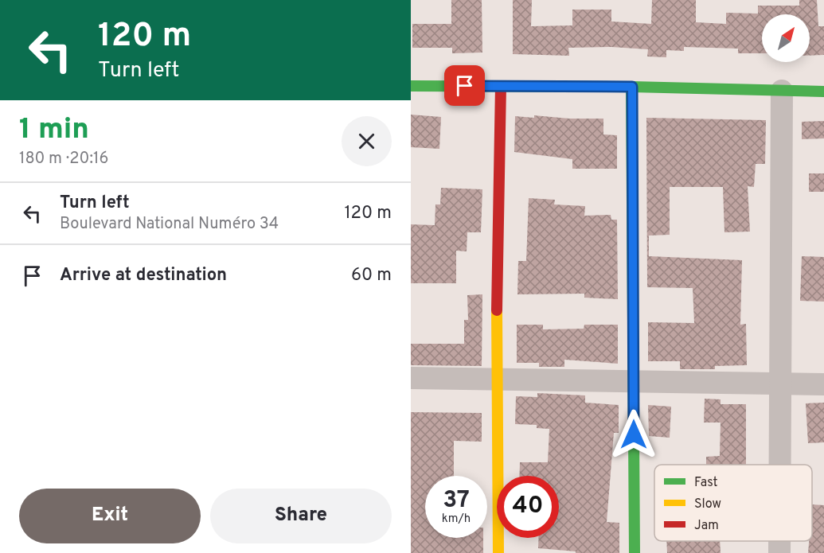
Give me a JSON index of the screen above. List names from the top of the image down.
{
  "legend": ["Fast", "Slow", "Jam"],
  "north": "top right",
  "page": {
    "turn": ["120 m", "Turn left"],
    "heading": ["1 min", "180 m · 20:16"],
    "list": [
      {
        "name": "Turn left",
        "note": "Boulevard National Numéro 34",
        "value": "120 m"
      },
      {
        "name": "Arrive at destination",
        "value": "60 m"
      }
    ],
    "speed": "37 km/h",
    "limit": "40",
    "buttons": ["Exit", "Share"]
  }
}
